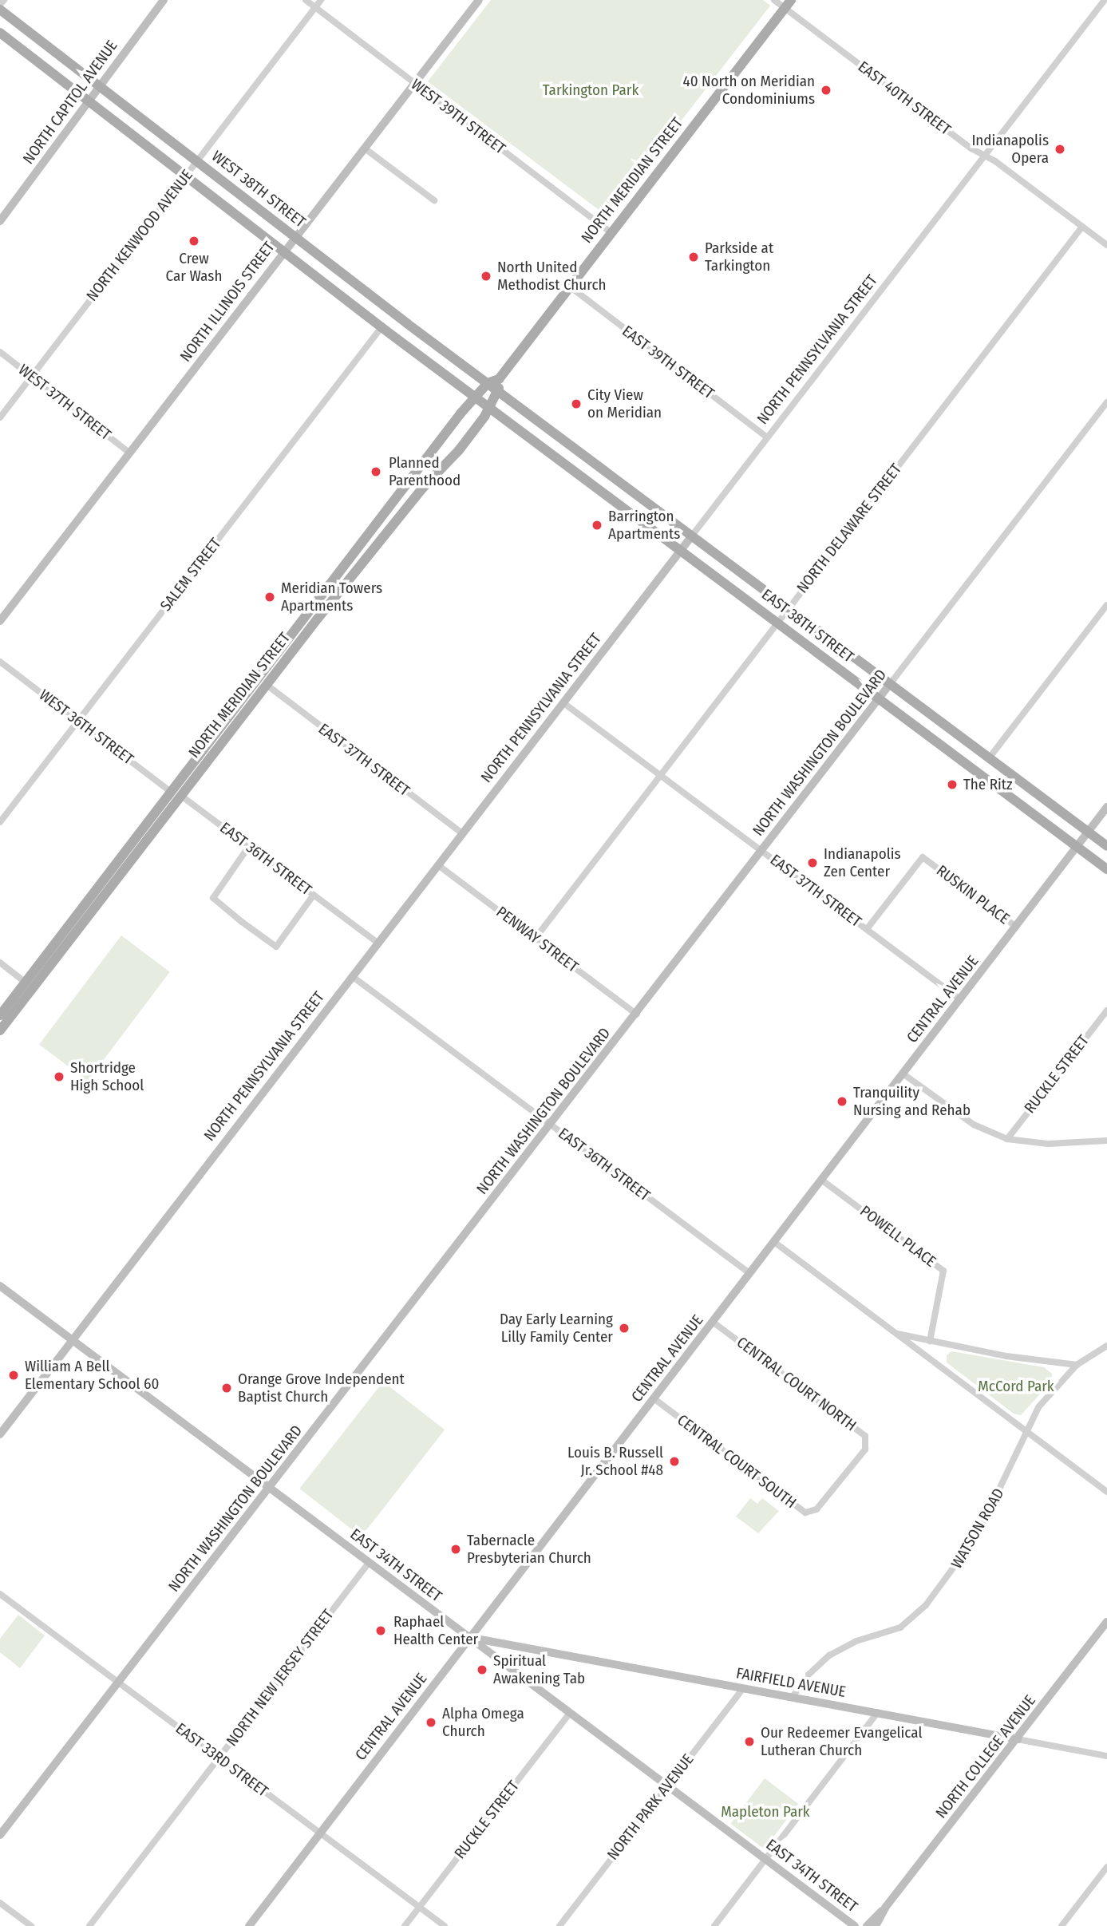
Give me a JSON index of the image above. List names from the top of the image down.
{
  "streets": {
    "main road": ["NORTH MERIDIAN STREET", "WEST 38TH STREET", "EAST 38TH STREET"],
    "street": [
      "EAST 40TH STREET",
      "NORTH CAPITOL AVENUE",
      "WEST 39TH STREET",
      "NORTH KENWOOD AVENUE",
      "NORTH ILLINOIS STREET",
      "NORTH PENNSYLVANIA STREET",
      "EAST 39TH STREET",
      "WEST 37TH STREET",
      "NORTH DELAWARE STREET",
      "SALEM STREET",
      "WEST 36TH STREET",
      "NORTH WASHINGTON BOULEVARD",
      "EAST 37TH STREET",
      "EAST 36TH STREET",
      "RUSKIN PLACE",
      "PENWAY STREET",
      "CENTRAL AVENUE",
      "RUCKLE STREET",
      "POWELL PLACE",
      "CENTRAL COURT NORTH",
      "CENTRAL COURT SOUTH",
      "WATSON ROAD",
      "EAST 34TH STREET",
      "NORTH NEW JERSEY STREET",
      "FAIRFIELD AVENUE",
      "NORTH COLLEGE AVENUE",
      "EAST 33RD STREET",
      "NORTH PARK AVENUE"
    ]
  },
  "crossings": [
    ["EAST 40TH STREET", "NORTH MERIDIAN STREET"],
    ["EAST 40TH STREET", "NORTH PENNSYLVANIA STREET"],
    ["EAST 40TH STREET", "NORTH DELAWARE STREET"],
    ["NORTH CAPITOL AVENUE", "WEST 38TH STREET"],
    ["WEST 39TH STREET", "NORTH MERIDIAN STREET"],
    ["WEST 39TH STREET", "NORTH KENWOOD AVENUE"],
    ["WEST 39TH STREET", "NORTH ILLINOIS STREET"],
    ["NORTH MERIDIAN STREET", "WEST 38TH STREET"],
    ["NORTH MERIDIAN STREET", "EAST 39TH STREET"],
    ["NORTH MERIDIAN STREET", "EAST 38TH STREET"],
    ["NORTH MERIDIAN STREET", "WEST 36TH STREET"],
    ["NORTH MERIDIAN STREET", "EAST 37TH STREET"],
    ["NORTH MERIDIAN STREET", "EAST 36TH STREET"],
    ["WEST 38TH STREET", "NORTH KENWOOD AVENUE"],
    ["WEST 38TH STREET", "NORTH ILLINOIS STREET"],
    ["WEST 38TH STREET", "EAST 38TH STREET"],
    ["NORTH KENWOOD AVENUE", "WEST 37TH STREET"],
    ["NORTH ILLINOIS STREET", "WEST 37TH STREET"],
    ["NORTH PENNSYLVANIA STREET", "EAST 39TH STREET"],
    ["NORTH PENNSYLVANIA STREET", "EAST 38TH STREET"],
    ["NORTH PENNSYLVANIA STREET", "EAST 37TH STREET"],
    ["NORTH PENNSYLVANIA STREET", "EAST 36TH STREET"],
    ["NORTH PENNSYLVANIA STREET", "PENWAY STREET"],
    ["NORTH PENNSYLVANIA STREET", "EAST 34TH STREET"],
    ["NORTH DELAWARE STREET", "EAST 38TH STREET"],
    ["NORTH DELAWARE STREET", "EAST 37TH STREET"],
    ["NORTH DELAWARE STREET", "PENWAY STREET"],
    ["SALEM STREET", "WEST 36TH STREET"],
    ["EAST 38TH STREET", "NORTH WASHINGTON BOULEVARD"],
    ["EAST 38TH STREET", "CENTRAL AVENUE"],
    ["WEST 36TH STREET", "EAST 36TH STREET"],
    ["NORTH WASHINGTON BOULEVARD", "EAST 37TH STREET"],
    ["NORTH WASHINGTON BOULEVARD", "EAST 36TH STREET"],
    ["NORTH WASHINGTON BOULEVARD", "PENWAY STREET"],
    ["NORTH WASHINGTON BOULEVARD", "EAST 34TH STREET"],
    ["NORTH WASHINGTON BOULEVARD", "EAST 33RD STREET"],
    ["EAST 37TH STREET", "RUSKIN PLACE"],
    ["EAST 37TH STREET", "CENTRAL AVENUE"],
    ["EAST 36TH STREET", "CENTRAL AVENUE"],
    ["RUSKIN PLACE", "CENTRAL AVENUE"],
    ["CENTRAL AVENUE", "POWELL PLACE"],
    ["CENTRAL AVENUE", "CENTRAL COURT NORTH"],
    ["CENTRAL AVENUE", "CENTRAL COURT SOUTH"],
    ["CENTRAL AVENUE", "EAST 34TH STREET"],
    ["CENTRAL AVENUE", "FAIRFIELD AVENUE"],
    ["CENTRAL AVENUE", "EAST 33RD STREET"],
    ["RUCKLE STREET", "EAST 34TH STREET"],
    ["RUCKLE STREET", "EAST 33RD STREET"],
    ["CENTRAL COURT NORTH", "CENTRAL COURT SOUTH"],
    ["WATSON ROAD", "FAIRFIELD AVENUE"],
    ["EAST 34TH STREET", "NORTH NEW JERSEY STREET"],
    ["EAST 34TH STREET", "FAIRFIELD AVENUE"],
    ["EAST 34TH STREET", "NORTH PARK AVENUE"],
    ["NORTH NEW JERSEY STREET", "EAST 33RD STREET"],
    ["FAIRFIELD AVENUE", "NORTH COLLEGE AVENUE"],
    ["FAIRFIELD AVENUE", "NORTH PARK AVENUE"]
  ],
  "parks": ["Tarkington Park", "McCord Park", "Mapleton Park"],
  "places": [
    "40 North on Meridian Condominiums",
    "Indianapolis Opera",
    "Crew Car Wash",
    "Parkside at Tarkington",
    "North United Methodist Church",
    "City View on Meridian",
    "Planned Parenthood",
    "Barrington Apartments",
    "Meridian Towers Apartments",
    "The Ritz",
    "Indianapolis Zen Center",
    "Shortridge High School",
    "Tranquility Nursing and Rehab",
    "Day Early Learning Lilly Family Center",
    "William A Bell Elementary School 60",
    "Orange Grove Independent Baptist Church",
    "Louis B. Russell Jr. School #48",
    "Tabernacle Presbyterian Church",
    "Raphael Health Center",
    "Spiritual Awakening Tab",
    "Alpha Omega Church",
    "Our Redeemer Evangelical Lutheran Church"
  ]
}
